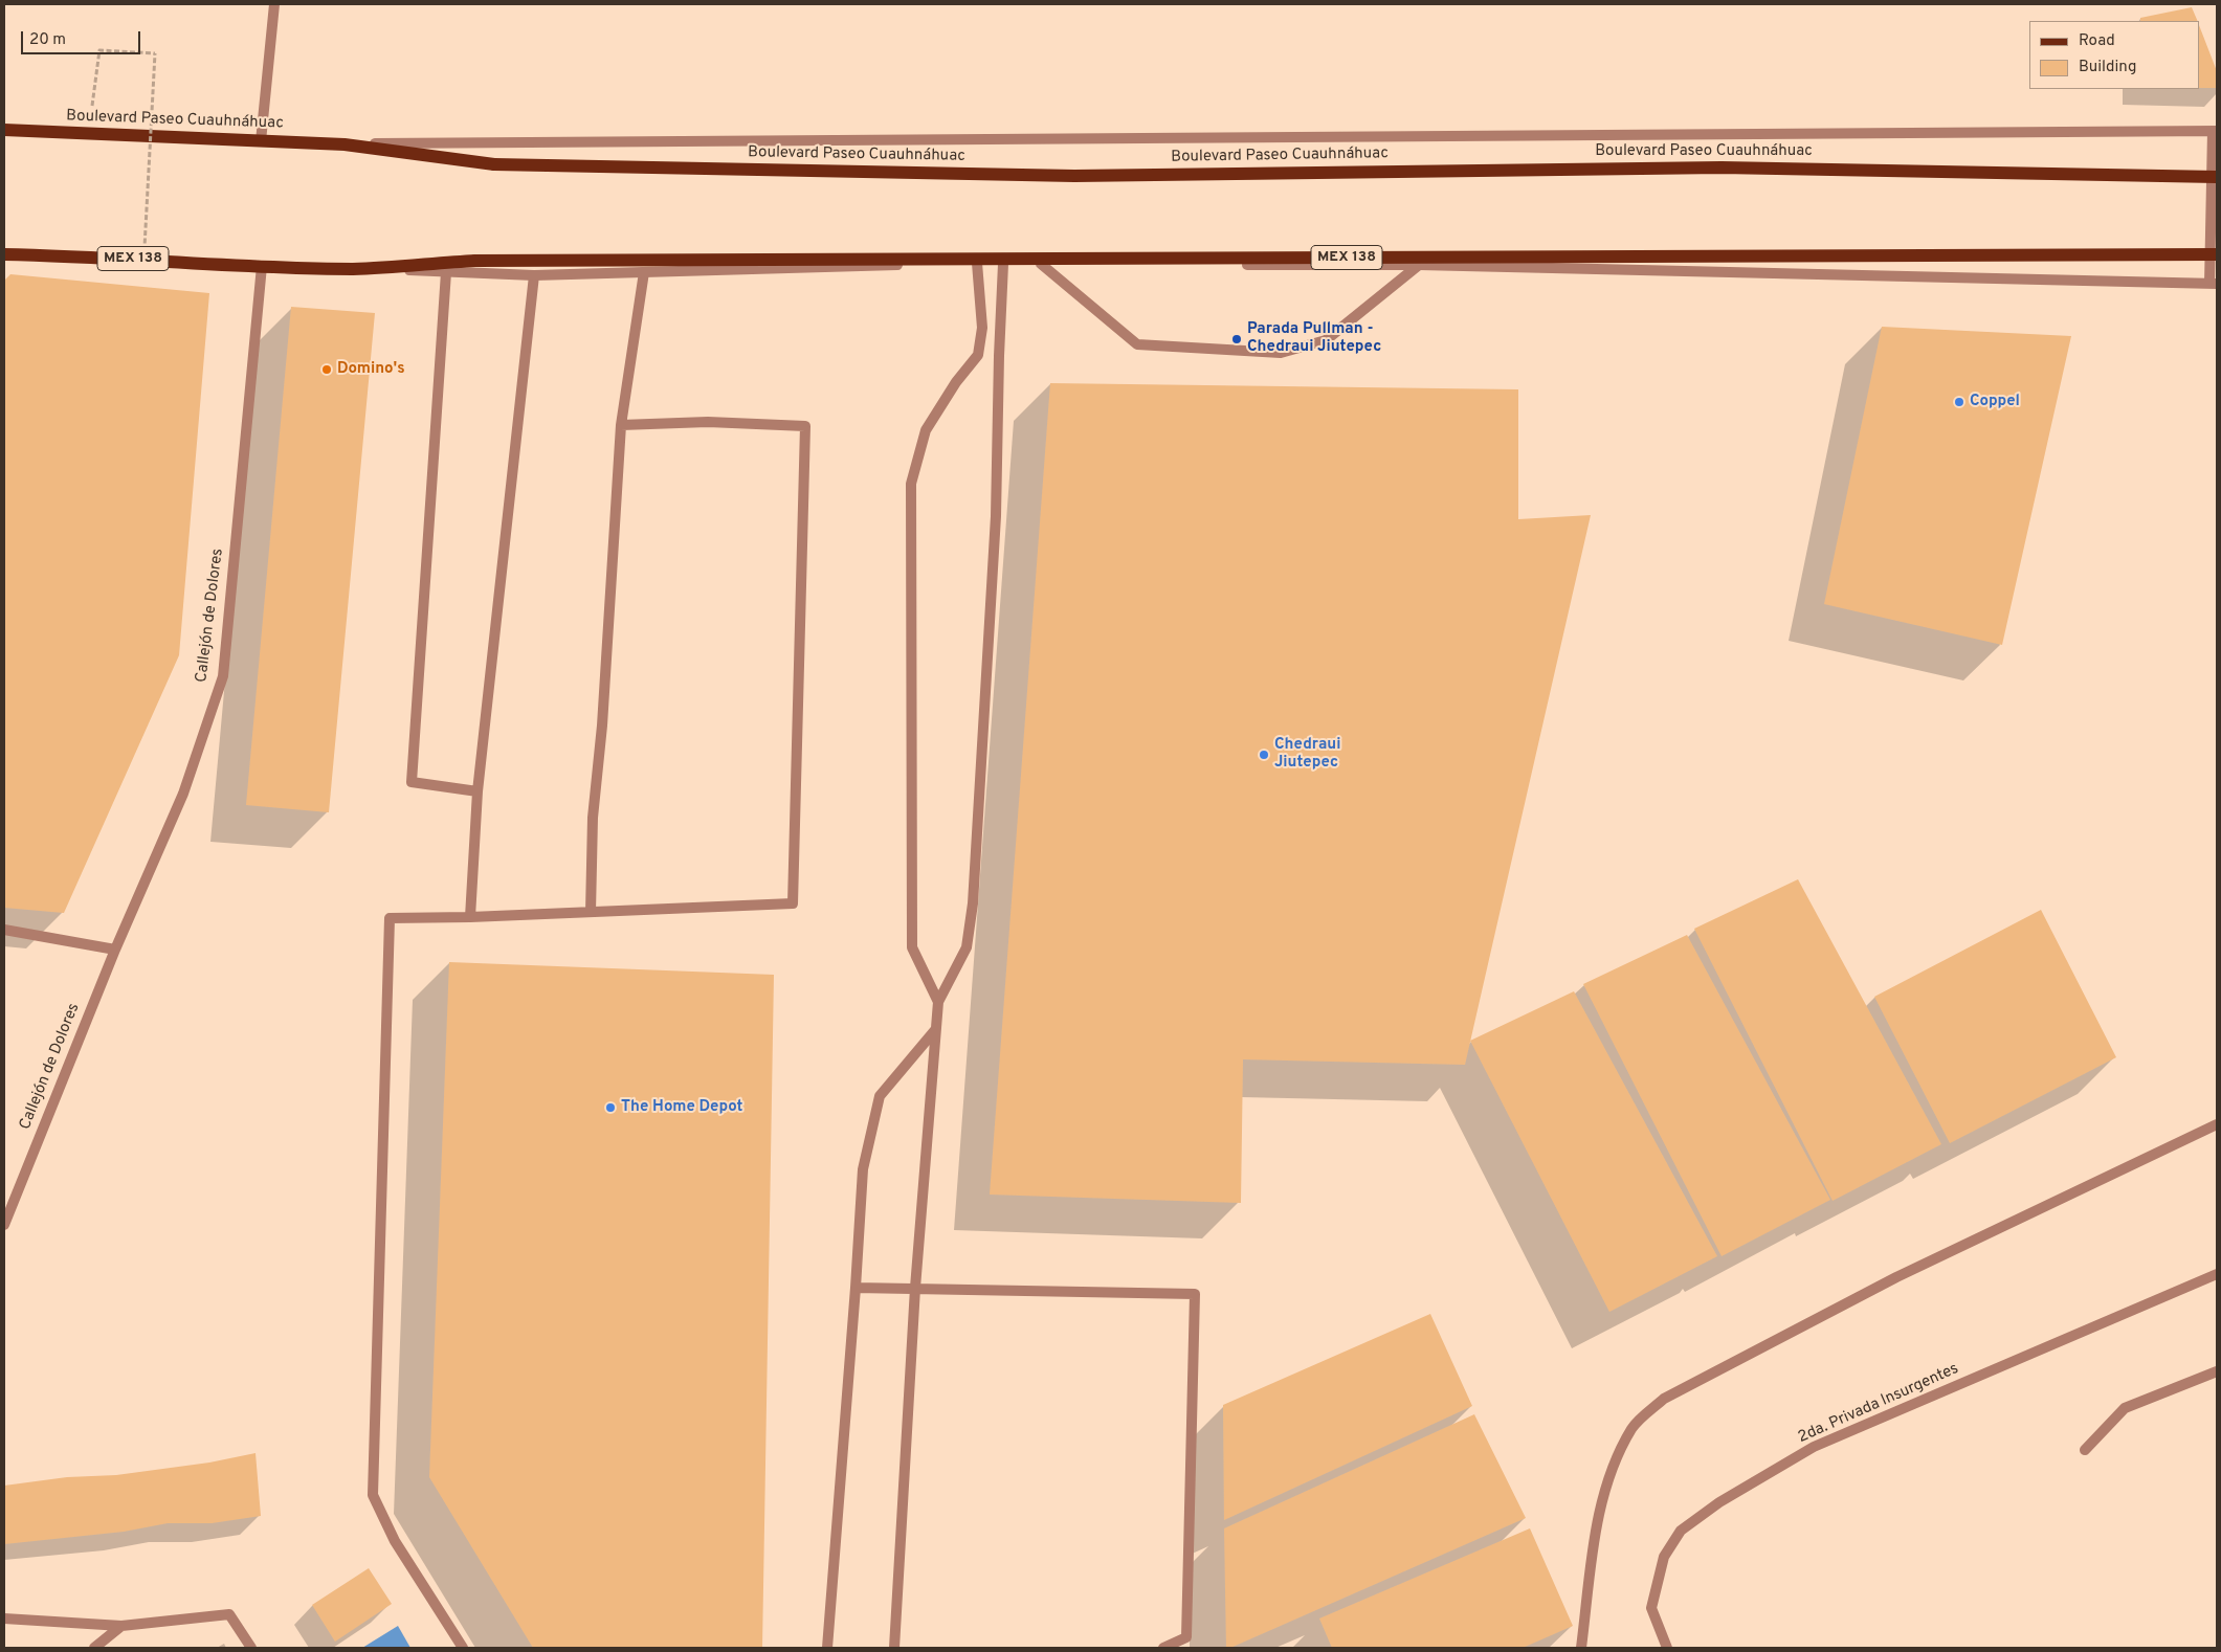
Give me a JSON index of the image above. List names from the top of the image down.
{
  "streets": {
    "main road": ["Boulevard Paseo Cuauhnáhuac", "MEX 138"],
    "street": ["Callejón de Dolores", "2da. Privada Insurgentes"]
  },
  "crossings": [
    ["MEX 138", "Callejón de Dolores"]
  ],
  "places": [
    "Parada Pullman - Chedraui Jiutepec",
    "Domino's",
    "Coppel",
    "Chedraui Jiutepec",
    "The Home Depot"
  ],
  "legend": ["Road", "Building"],
  "scale_bar": "20 m"
}
